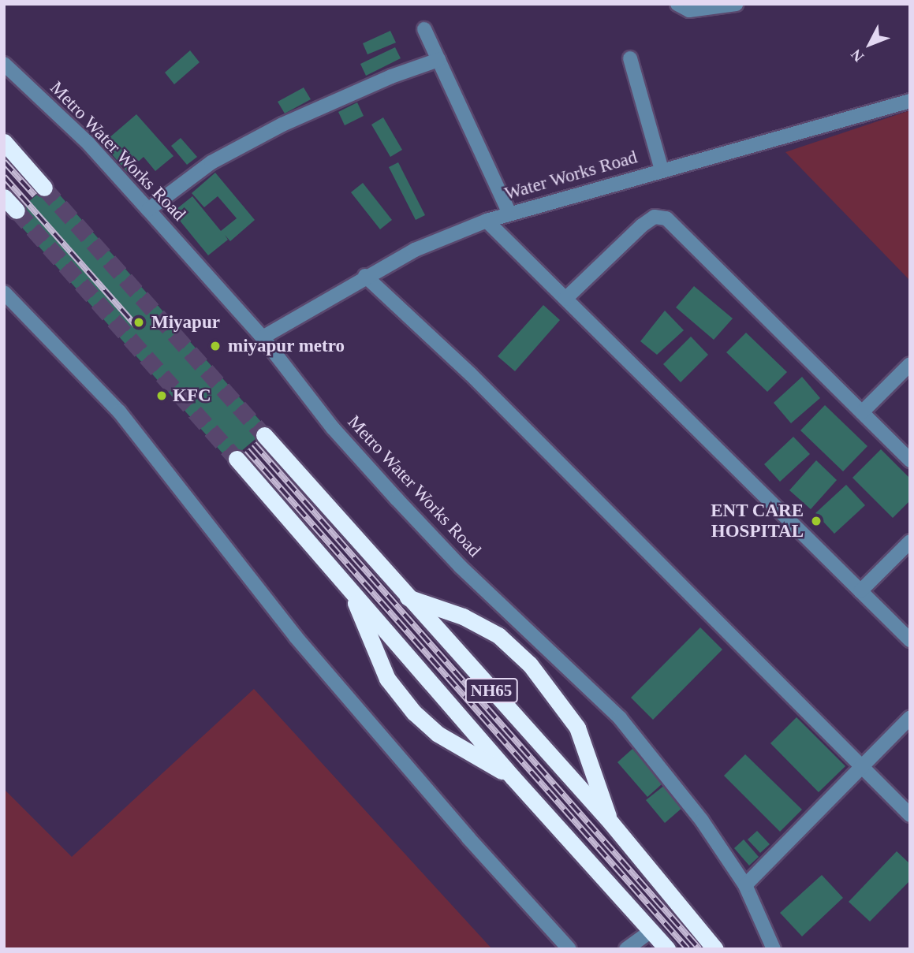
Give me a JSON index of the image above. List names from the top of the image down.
{
  "streets": {
    "highway": ["NH65"],
    "street": ["Metro Water Works Road", "Water Works Road"]
  },
  "crossings": [
    ["Metro Water Works Road", "Water Works Road"]
  ],
  "places": [
    "Miyapur",
    "miyapur metro",
    "KFC",
    "ENT CARE HOSPITAL"
  ],
  "north": "bottom left"
}
